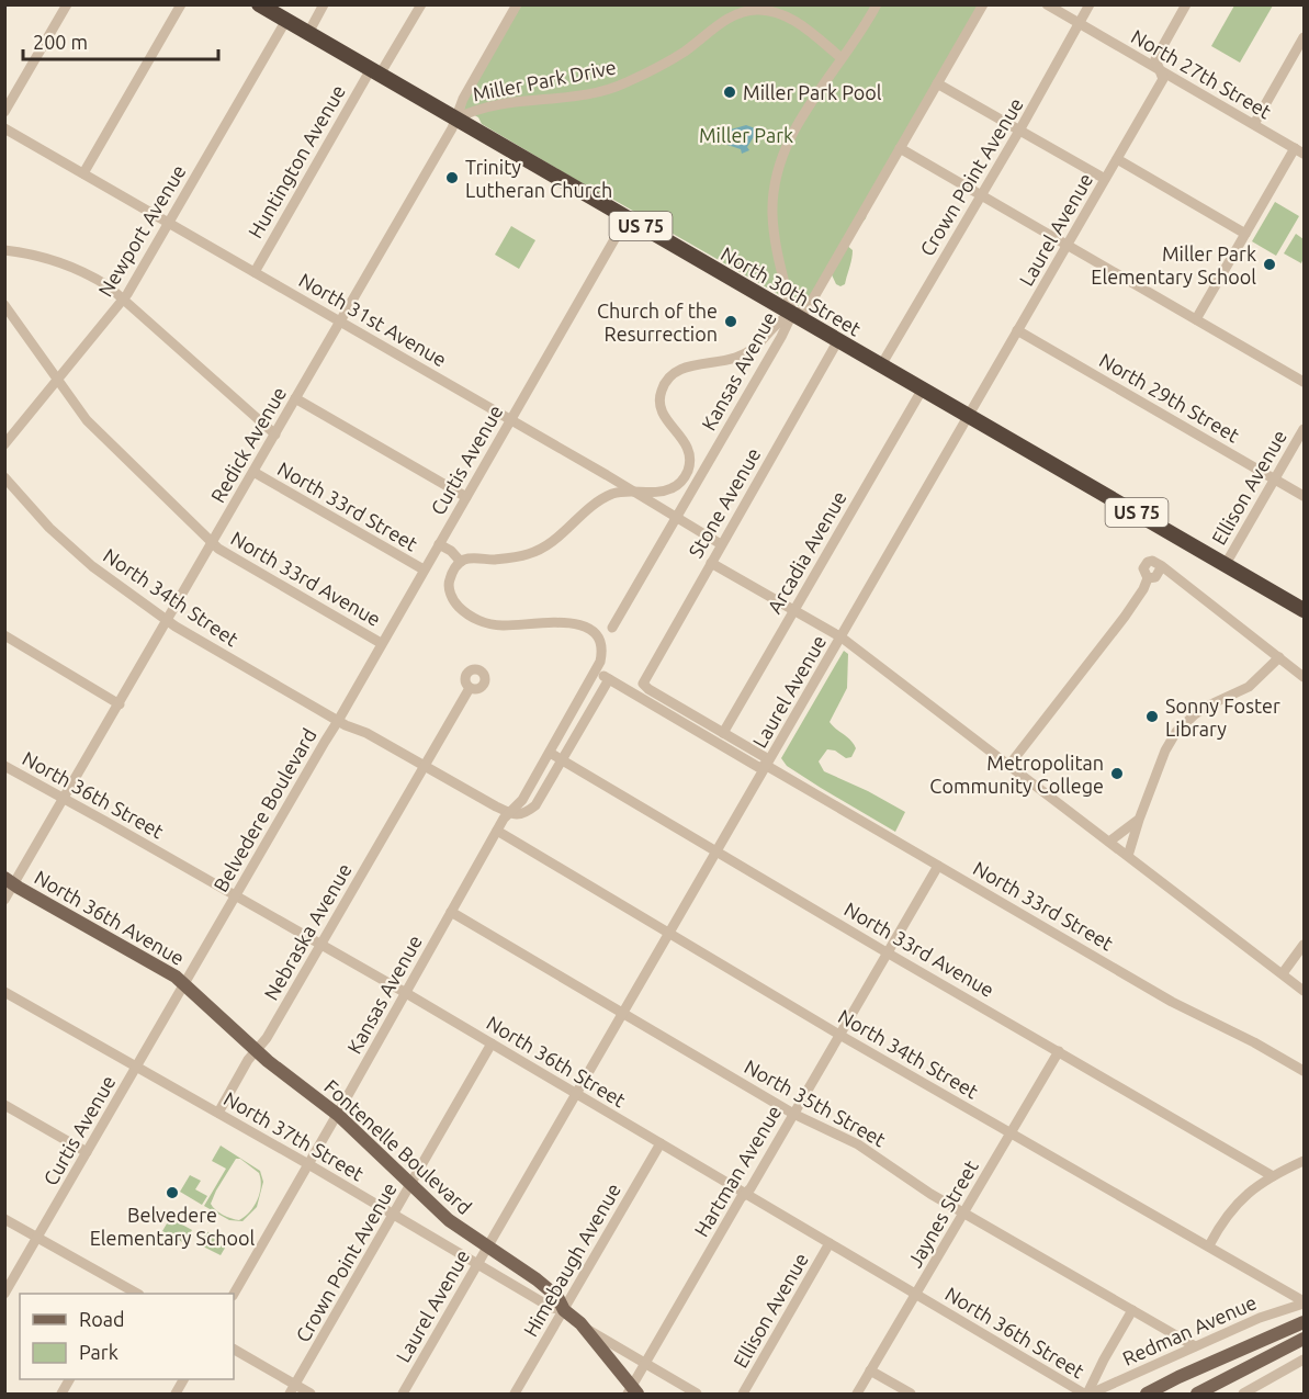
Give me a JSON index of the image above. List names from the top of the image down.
{
  "streets": {
    "highway": ["US 75", "North 30th Street"],
    "main road": ["North 36th Avenue", "Fontenelle Boulevard"],
    "street": [
      "North 27th Street",
      "Miller Park Drive",
      "Huntington Avenue",
      "Crown Point Avenue",
      "Laurel Avenue",
      "Newport Avenue",
      "North 31st Avenue",
      "Kansas Avenue",
      "North 29th Street",
      "Redick Avenue",
      "Curtis Avenue",
      "Ellison Avenue",
      "Stone Avenue",
      "North 33rd Street",
      "Arcadia Avenue",
      "North 33rd Avenue",
      "North 34th Street",
      "North 36th Street",
      "Belvedere Boulevard",
      "Nebraska Avenue",
      "North 35th Street",
      "North 37th Street",
      "Hartman Avenue",
      "Jaynes Street",
      "Himebaugh Avenue",
      "Redman Avenue"
    ]
  },
  "crossings": [
    ["North 27th Street", "Crown Point Avenue"],
    ["North 27th Street", "Laurel Avenue"],
    ["Miller Park Drive", "North 30th Street"],
    ["Miller Park Drive", "Redick Avenue"],
    ["Huntington Avenue", "North 30th Street"],
    ["Huntington Avenue", "North 31st Avenue"],
    ["Crown Point Avenue", "North 30th Street"],
    ["Crown Point Avenue", "North 36th Street"],
    ["Crown Point Avenue", "North 37th Street"],
    ["Crown Point Avenue", "Fontenelle Boulevard"],
    ["Laurel Avenue", "North 30th Street"],
    ["Laurel Avenue", "North 29th Street"],
    ["Laurel Avenue", "North 33rd Street"],
    ["Laurel Avenue", "North 33rd Avenue"],
    ["Laurel Avenue", "North 34th Street"],
    ["Laurel Avenue", "North 36th Street"],
    ["Laurel Avenue", "North 35th Street"],
    ["Laurel Avenue", "North 37th Street"],
    ["Laurel Avenue", "Fontenelle Boulevard"],
    ["Newport Avenue", "North 30th Street"],
    ["Newport Avenue", "North 31st Avenue"],
    ["North 30th Street", "Kansas Avenue"],
    ["North 30th Street", "Redick Avenue"],
    ["North 30th Street", "Curtis Avenue"],
    ["North 30th Street", "Ellison Avenue"],
    ["North 30th Street", "Stone Avenue"],
    ["North 30th Street", "Arcadia Avenue"],
    ["North 31st Avenue", "Kansas Avenue"],
    ["North 31st Avenue", "Redick Avenue"],
    ["North 31st Avenue", "Curtis Avenue"],
    ["North 31st Avenue", "Stone Avenue"],
    ["Kansas Avenue", "North 34th Street"],
    ["Kansas Avenue", "North 36th Street"],
    ["Kansas Avenue", "Belvedere Boulevard"],
    ["Kansas Avenue", "North 35th Street"],
    ["Kansas Avenue", "North 37th Street"],
    ["Kansas Avenue", "Fontenelle Boulevard"],
    ["North 29th Street", "Ellison Avenue"],
    ["Redick Avenue", "North 33rd Street"],
    ["Redick Avenue", "North 33rd Avenue"],
    ["Redick Avenue", "North 34th Street"],
    ["Redick Avenue", "North 36th Street"],
    ["Redick Avenue", "North 36th Avenue"],
    ["Curtis Avenue", "North 33rd Street"],
    ["Curtis Avenue", "North 33rd Avenue"],
    ["Curtis Avenue", "North 34th Street"],
    ["Curtis Avenue", "Belvedere Boulevard"],
    ["Curtis Avenue", "North 36th Avenue"],
    ["Curtis Avenue", "North 37th Street"],
    ["Curtis Avenue", "Fontenelle Boulevard"],
    ["Ellison Avenue", "North 36th Street"],
    ["Stone Avenue", "North 33rd Street"],
    ["North 33rd Street", "Arcadia Avenue"],
    ["North 33rd Street", "Hartman Avenue"],
    ["North 33rd Avenue", "Hartman Avenue"],
    ["North 33rd Avenue", "Jaynes Street"],
    ["North 34th Street", "Belvedere Boulevard"],
    ["North 34th Street", "Hartman Avenue"],
    ["North 34th Street", "Jaynes Street"],
    ["North 34th Street", "Redman Avenue"],
    ["North 36th Street", "Belvedere Boulevard"],
    ["North 36th Street", "Nebraska Avenue"],
    ["North 36th Street", "Hartman Avenue"],
    ["North 36th Street", "Jaynes Street"],
    ["North 36th Street", "Himebaugh Avenue"],
    ["North 36th Street", "Redman Avenue"],
    ["Belvedere Boulevard", "North 36th Avenue"],
    ["Belvedere Boulevard", "Nebraska Avenue"],
    ["Belvedere Boulevard", "Fontenelle Boulevard"],
    ["North 36th Avenue", "Fontenelle Boulevard"],
    ["Nebraska Avenue", "North 37th Street"],
    ["Nebraska Avenue", "Fontenelle Boulevard"],
    ["North 35th Street", "Hartman Avenue"],
    ["North 35th Street", "Jaynes Street"],
    ["North 35th Street", "Redman Avenue"],
    ["North 37th Street", "Fontenelle Boulevard"],
    ["North 37th Street", "Himebaugh Avenue"],
    ["Fontenelle Boulevard", "Hartman Avenue"],
    ["Fontenelle Boulevard", "Himebaugh Avenue"]
  ],
  "parks": ["Miller Park"],
  "places": [
    "Miller Park Pool",
    "Trinity Lutheran Church",
    "Miller Park Elementary School",
    "Church of the Resurrection",
    "Sonny Foster Library",
    "Metropolitan Community College",
    "Belvedere Elementary School"
  ],
  "legend": ["Road", "Park"],
  "scale_bar": "200 m"
}
